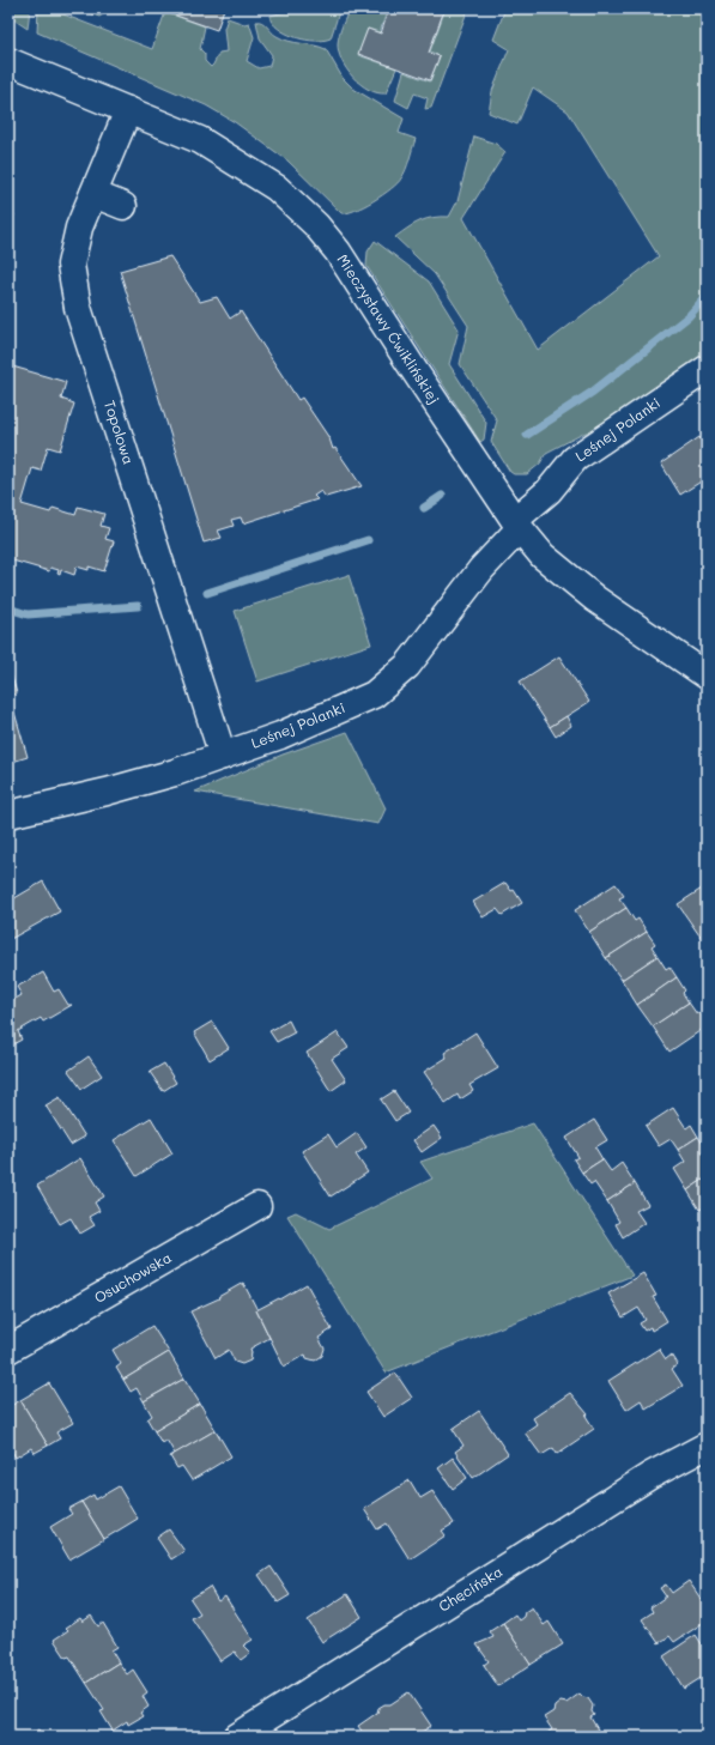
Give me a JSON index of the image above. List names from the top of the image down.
{
  "streets": {
    "street": [
      "Mieczysławy Ćwiklińskiej",
      "Leśnej Polanki",
      "Topolowa",
      "Osuchowska",
      "Chęcińska"
    ]
  },
  "crossings": [
    ["Mieczysławy Ćwiklińskiej", "Leśnej Polanki"],
    ["Mieczysławy Ćwiklińskiej", "Topolowa"],
    ["Leśnej Polanki", "Topolowa"]
  ]
}
